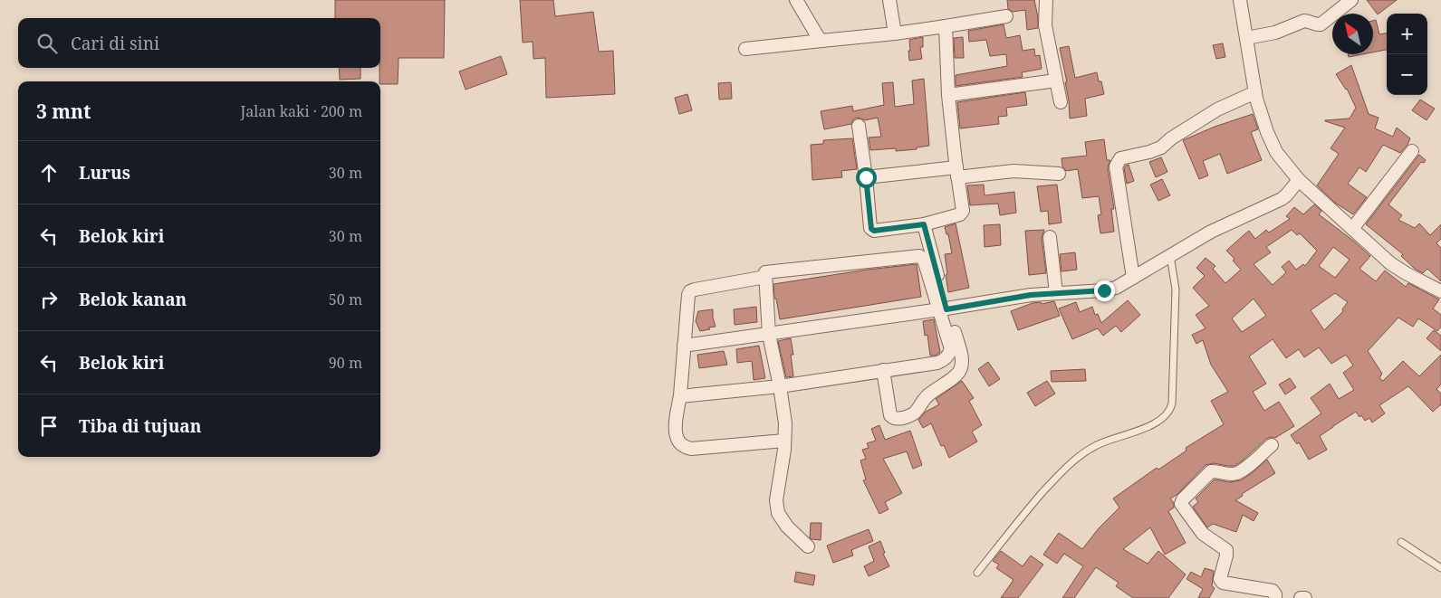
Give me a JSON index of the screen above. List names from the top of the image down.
{
  "north": "top left",
  "page": {
    "map_buttons": ["+", "−"],
    "search": "Cari di sini",
    "heading": ["3 mnt", "Jalan kaki · 200 m"],
    "list": [
      ["Lurus", "30 m"],
      ["Belok kiri", "30 m"],
      ["Belok kanan", "50 m"],
      ["Belok kiri", "90 m"],
      "Tiba di tujuan"
    ]
  }
}
